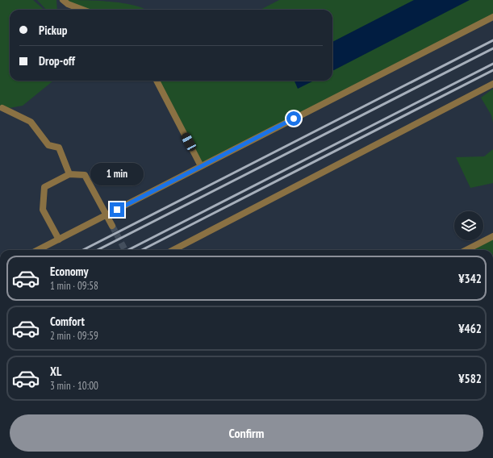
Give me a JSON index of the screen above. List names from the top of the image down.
{
  "page": {
    "banner": ["Pickup", "Drop-off"],
    "bubble": "1 min",
    "list": [
      {
        "name": "Economy",
        "note": "1 min · 09:58",
        "value": "¥342"
      },
      {
        "name": "Comfort",
        "note": "2 min · 09:59",
        "value": "¥462"
      },
      {
        "name": "XL",
        "note": "3 min · 10:00",
        "value": "¥582"
      }
    ],
    "buttons": "Confirm"
  }
}
